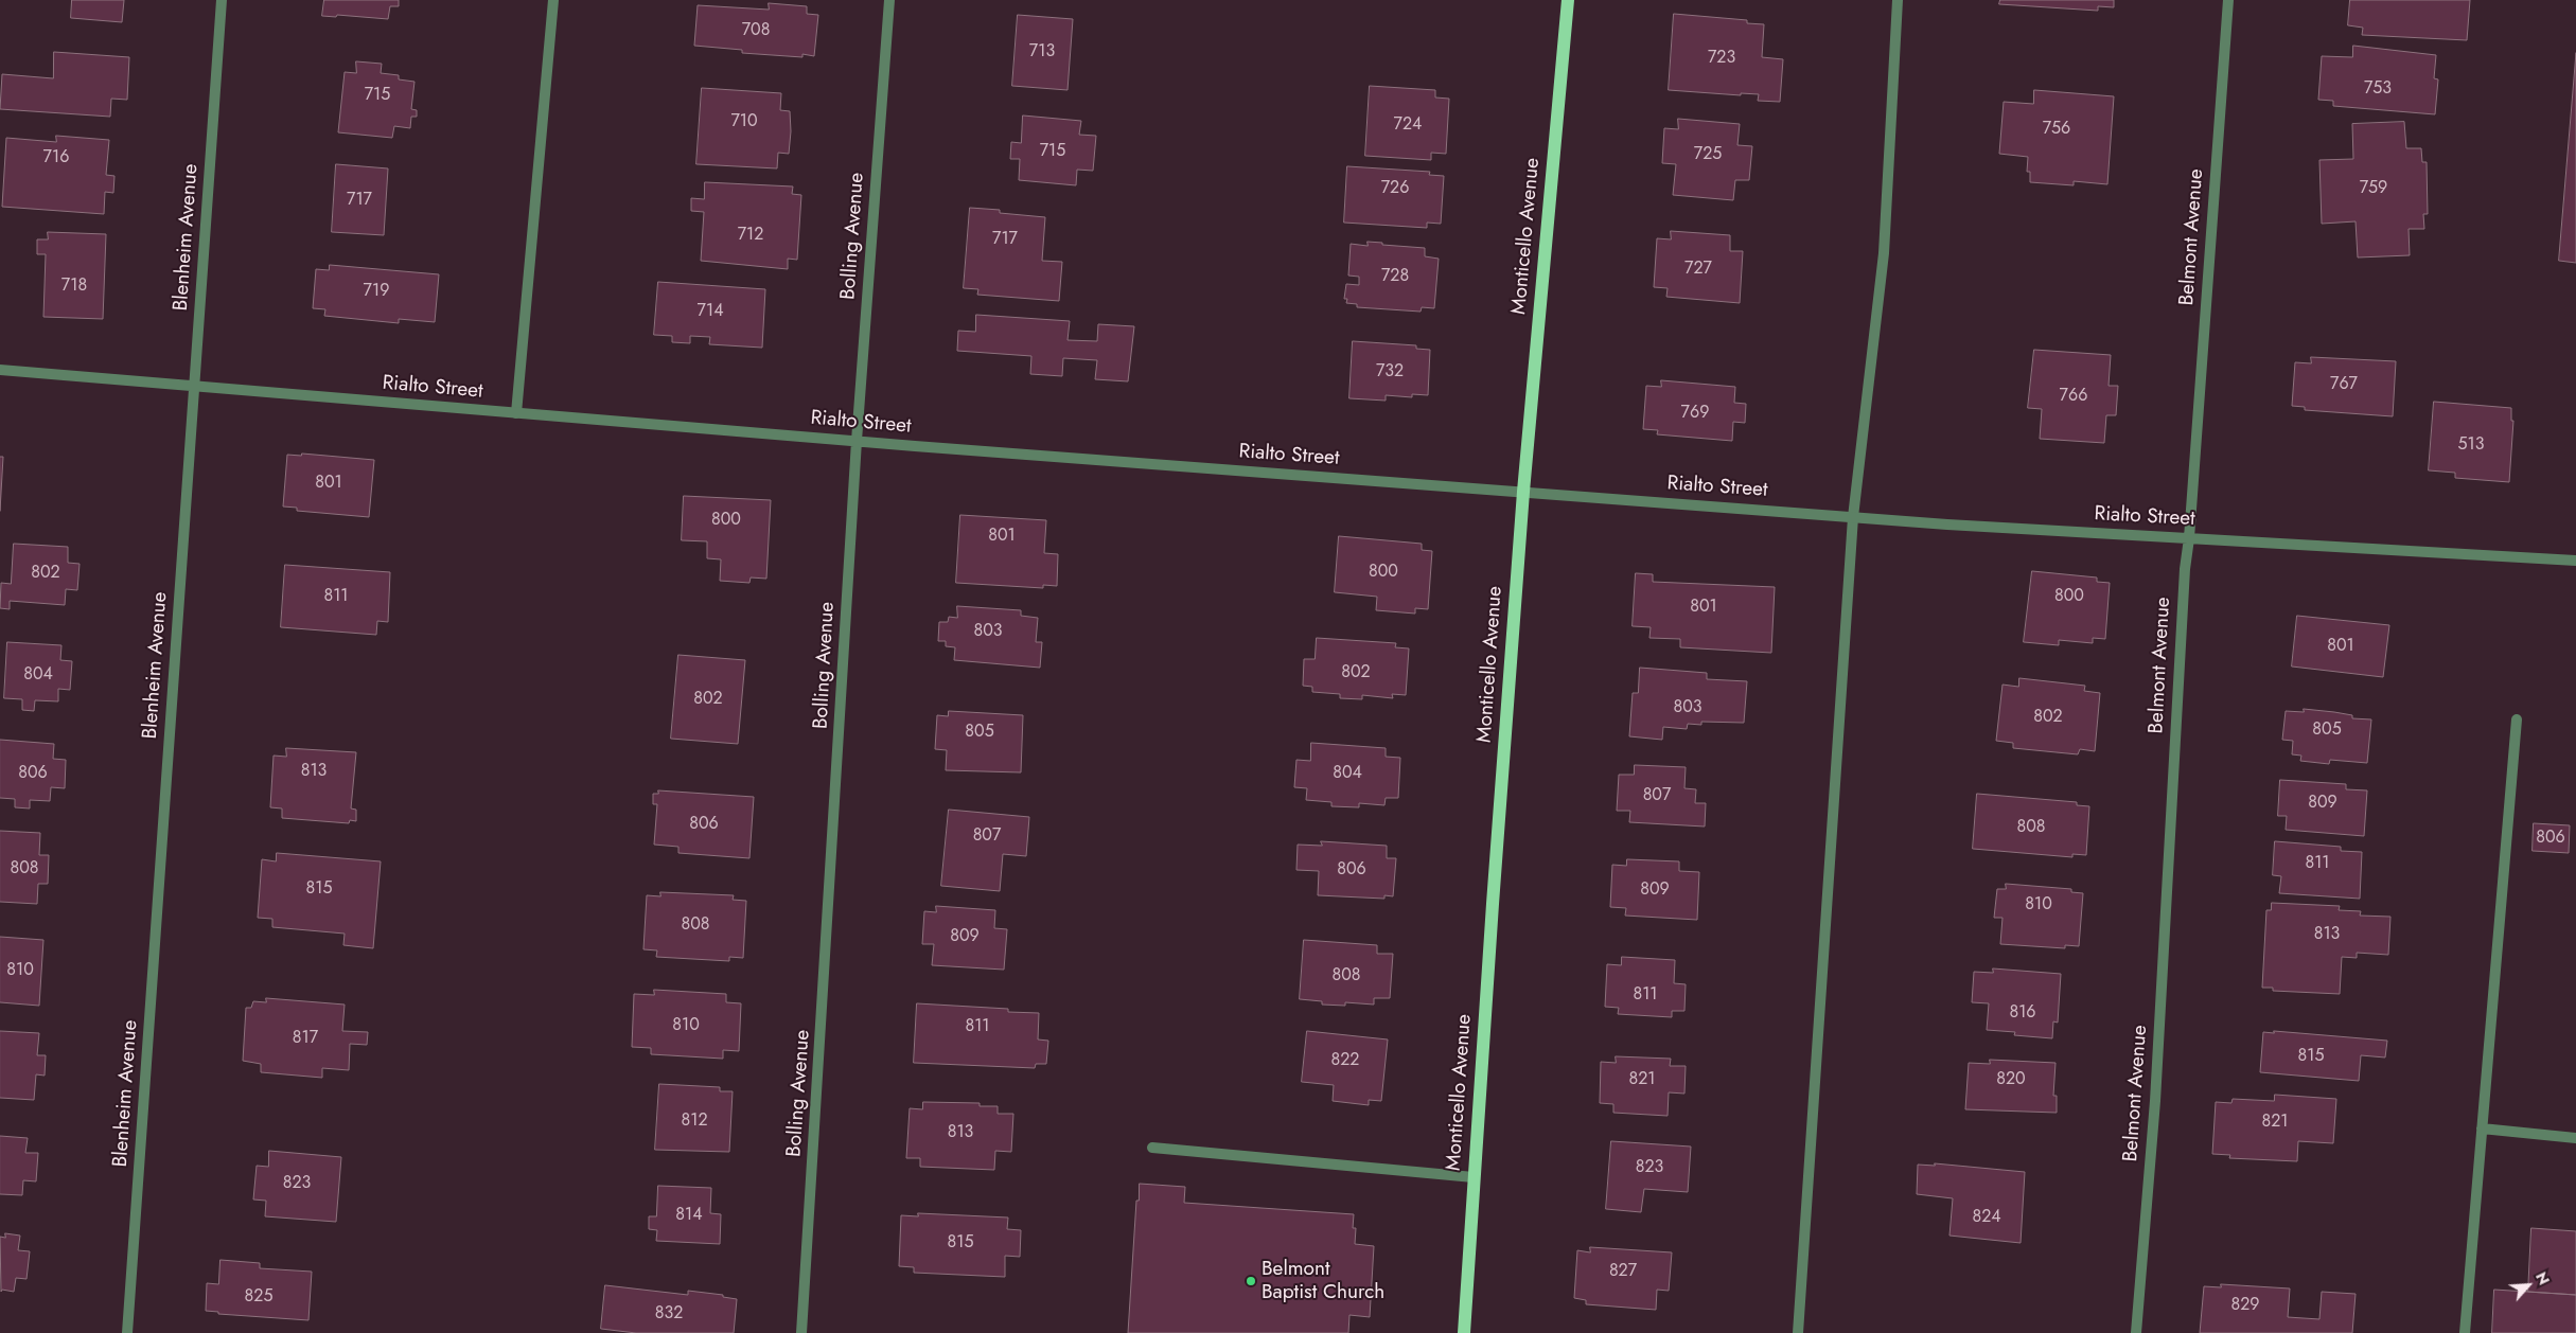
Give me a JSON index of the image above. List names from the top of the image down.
{
  "streets": {
    "main road": ["Monticello Avenue"],
    "street": [
      "Bolling Avenue",
      "Blenheim Avenue",
      "Belmont Avenue",
      "Rialto Street"
    ]
  },
  "crossings": [
    ["Bolling Avenue", "Rialto Street"],
    ["Monticello Avenue", "Rialto Street"],
    ["Blenheim Avenue", "Rialto Street"],
    ["Belmont Avenue", "Rialto Street"]
  ],
  "places": ["Belmont Baptist Church"],
  "house_numbers": [
    "708",
    "713",
    "723",
    "753",
    "715",
    "710",
    "724",
    "756",
    "715",
    "725",
    "716",
    "726",
    "759",
    "717",
    "712",
    "717",
    "727",
    "728",
    "718",
    "719",
    "714",
    "732",
    "767",
    "766",
    "769",
    "513",
    "801",
    "800",
    "801",
    "800",
    "802",
    "811",
    "800",
    "801",
    "803",
    "801",
    "802",
    "804",
    "802",
    "803",
    "802",
    "805",
    "805",
    "813",
    "806",
    "804",
    "807",
    "809",
    "806",
    "808",
    "807",
    "806",
    "811",
    "808",
    "806",
    "815",
    "809",
    "810",
    "808",
    "813",
    "809",
    "810",
    "808",
    "811",
    "816",
    "810",
    "811",
    "817",
    "815",
    "822",
    "821",
    "820",
    "812",
    "821",
    "813",
    "823",
    "823",
    "814",
    "824",
    "815",
    "827",
    "825",
    "829",
    "832"
  ],
  "north": "top right"
}
